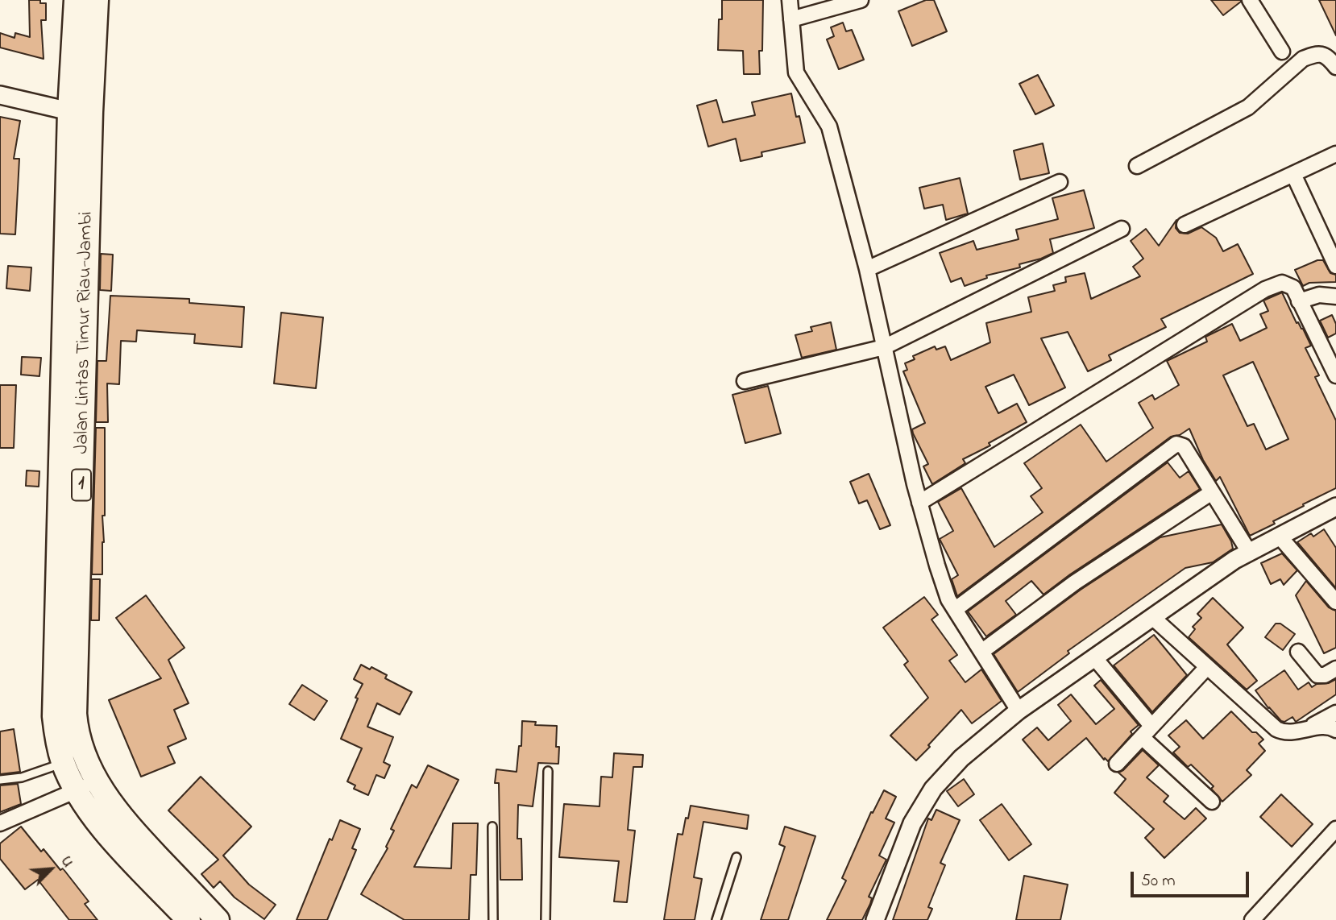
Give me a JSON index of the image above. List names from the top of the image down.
{
  "streets": {
    "highway": ["Jalan Lintas Timur Riau-Jambi", "1"]
  },
  "scale_bar": "50 m",
  "north": "top right"
}
